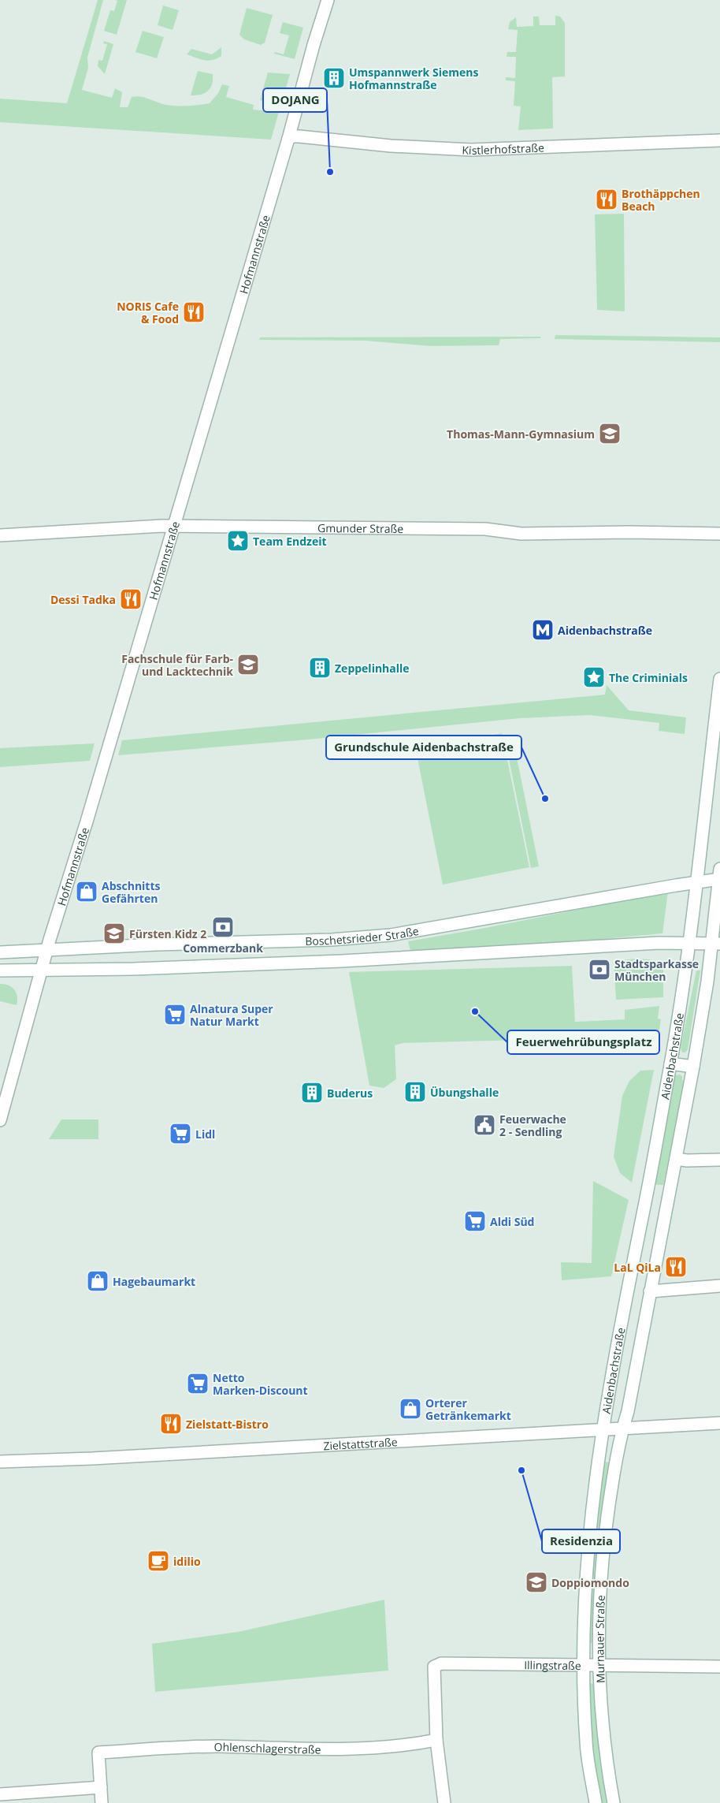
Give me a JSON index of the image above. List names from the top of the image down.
{
  "streets": {
    "street": [
      "Kistlerhofstraße",
      "Hofmannstraße",
      "Gmunder Straße",
      "Boschetsrieder Straße",
      "Aidenbachstraße",
      "Zielstattstraße",
      "Murnauer Straße",
      "Illingstraße",
      "Ohlenschlagerstraße"
    ]
  },
  "crossings": [
    ["Kistlerhofstraße", "Hofmannstraße"],
    ["Hofmannstraße", "Gmunder Straße"],
    ["Hofmannstraße", "Boschetsrieder Straße"],
    ["Boschetsrieder Straße", "Aidenbachstraße"],
    ["Aidenbachstraße", "Zielstattstraße"],
    ["Aidenbachstraße", "Murnauer Straße"],
    ["Zielstattstraße", "Murnauer Straße"],
    ["Murnauer Straße", "Illingstraße"],
    ["Illingstraße", "Ohlenschlagerstraße"]
  ],
  "places": {
    "building": [
      "Umspannwerk Siemens Hofmannstraße",
      "Zeppelinhalle",
      "Übungshalle",
      "Buderus"
    ],
    "other": [
      "DOJANG",
      "Grundschule Aidenbachstraße",
      "Feuerwehrübungsplatz",
      "Residenzia"
    ],
    "restaurant": [
      "Brothäppchen Beach",
      "NORIS Cafe & Food",
      "Dessi Tadka",
      "LaL QiLa",
      "Zielstatt-Bistro"
    ],
    "school or university": [
      "Thomas-Mann-Gymnasium",
      "Fachschule für Farb- und Lacktechnik",
      "Fürsten Kidz 2",
      "Doppiomondo"
    ],
    "place": ["Team Endzeit", "The Criminials"],
    "metro station": ["Aidenbachstraße"],
    "shop": ["Abschnitts Gefährten", "Hagebaumarkt", "Orterer Getränkemarkt"],
    "bank": ["Commerzbank", "Stadtsparkasse München"],
    "supermarket": [
      "Alnatura Super Natur Markt",
      "Lidl",
      "Aldi Süd",
      "Netto Marken-Discount"
    ],
    "public building": ["Feuerwache 2 - Sendling"],
    "cafe": ["idilio"]
  }
}
